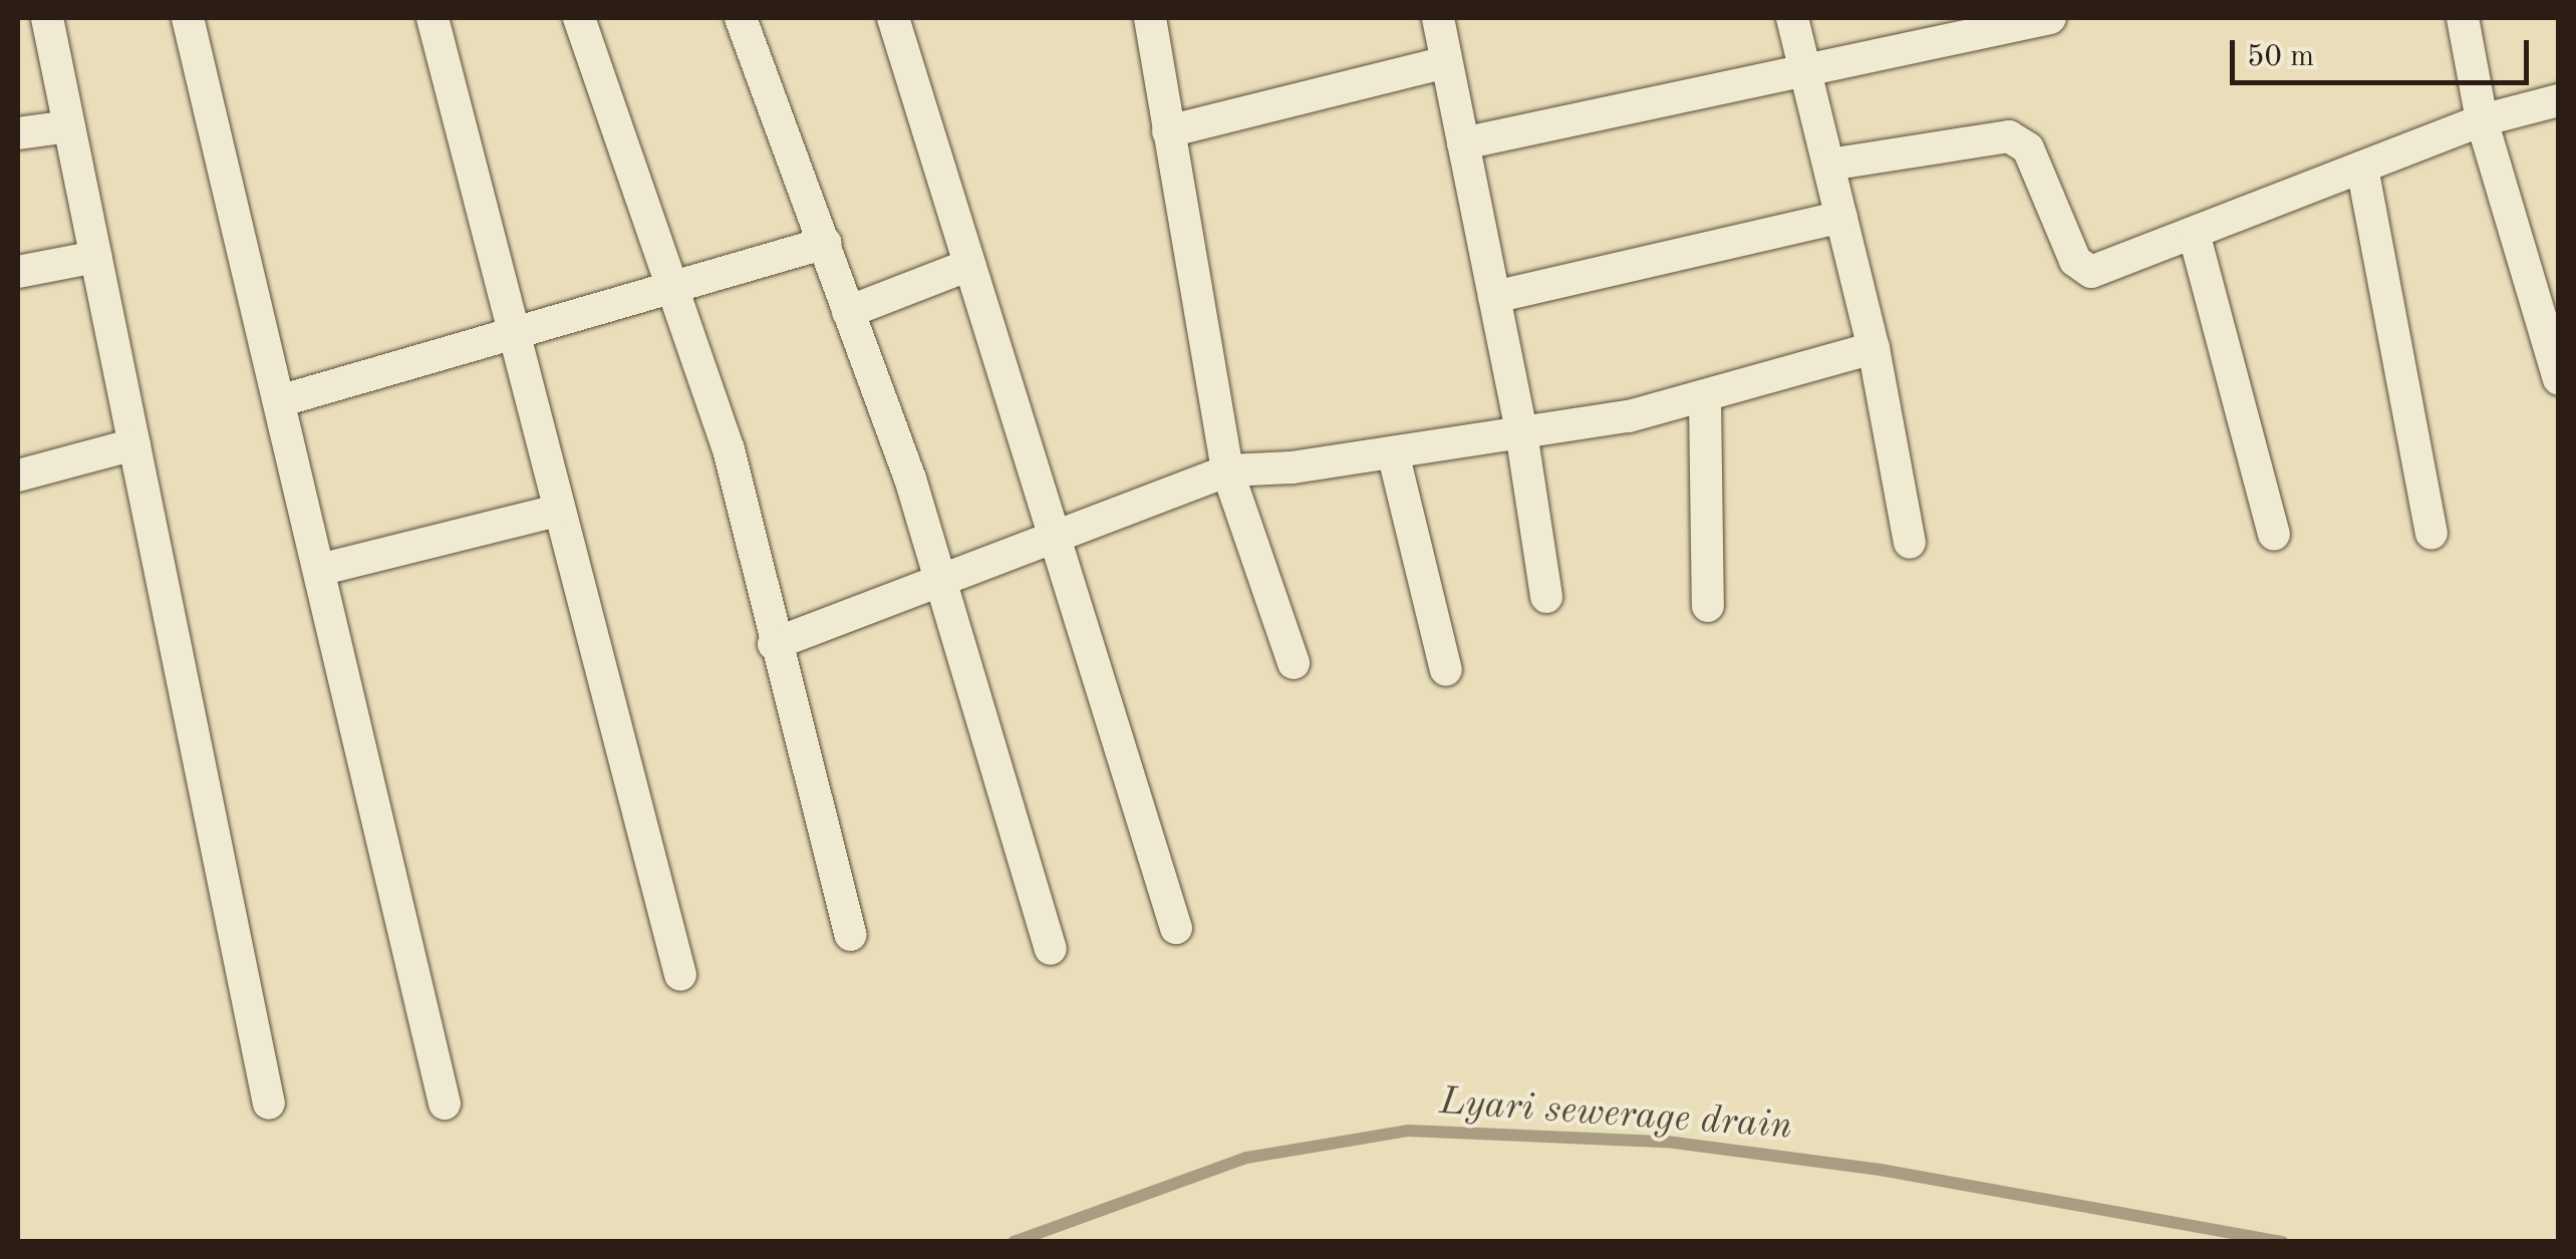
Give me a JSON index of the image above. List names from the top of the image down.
{
  "water": ["Lyari sewerage drain"],
  "scale_bar": "50 m"
}
